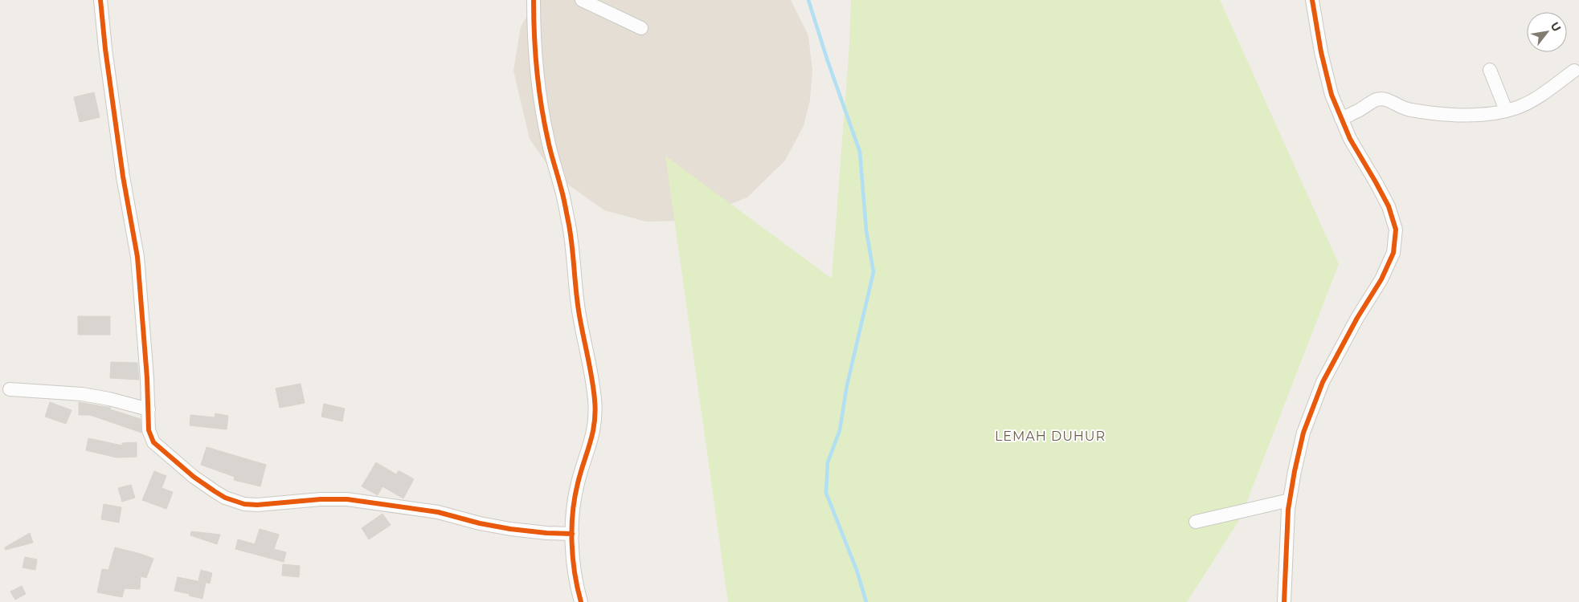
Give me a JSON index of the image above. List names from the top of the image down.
{
  "districts": ["LEMAH DUHUR"],
  "north": "top right"
}
